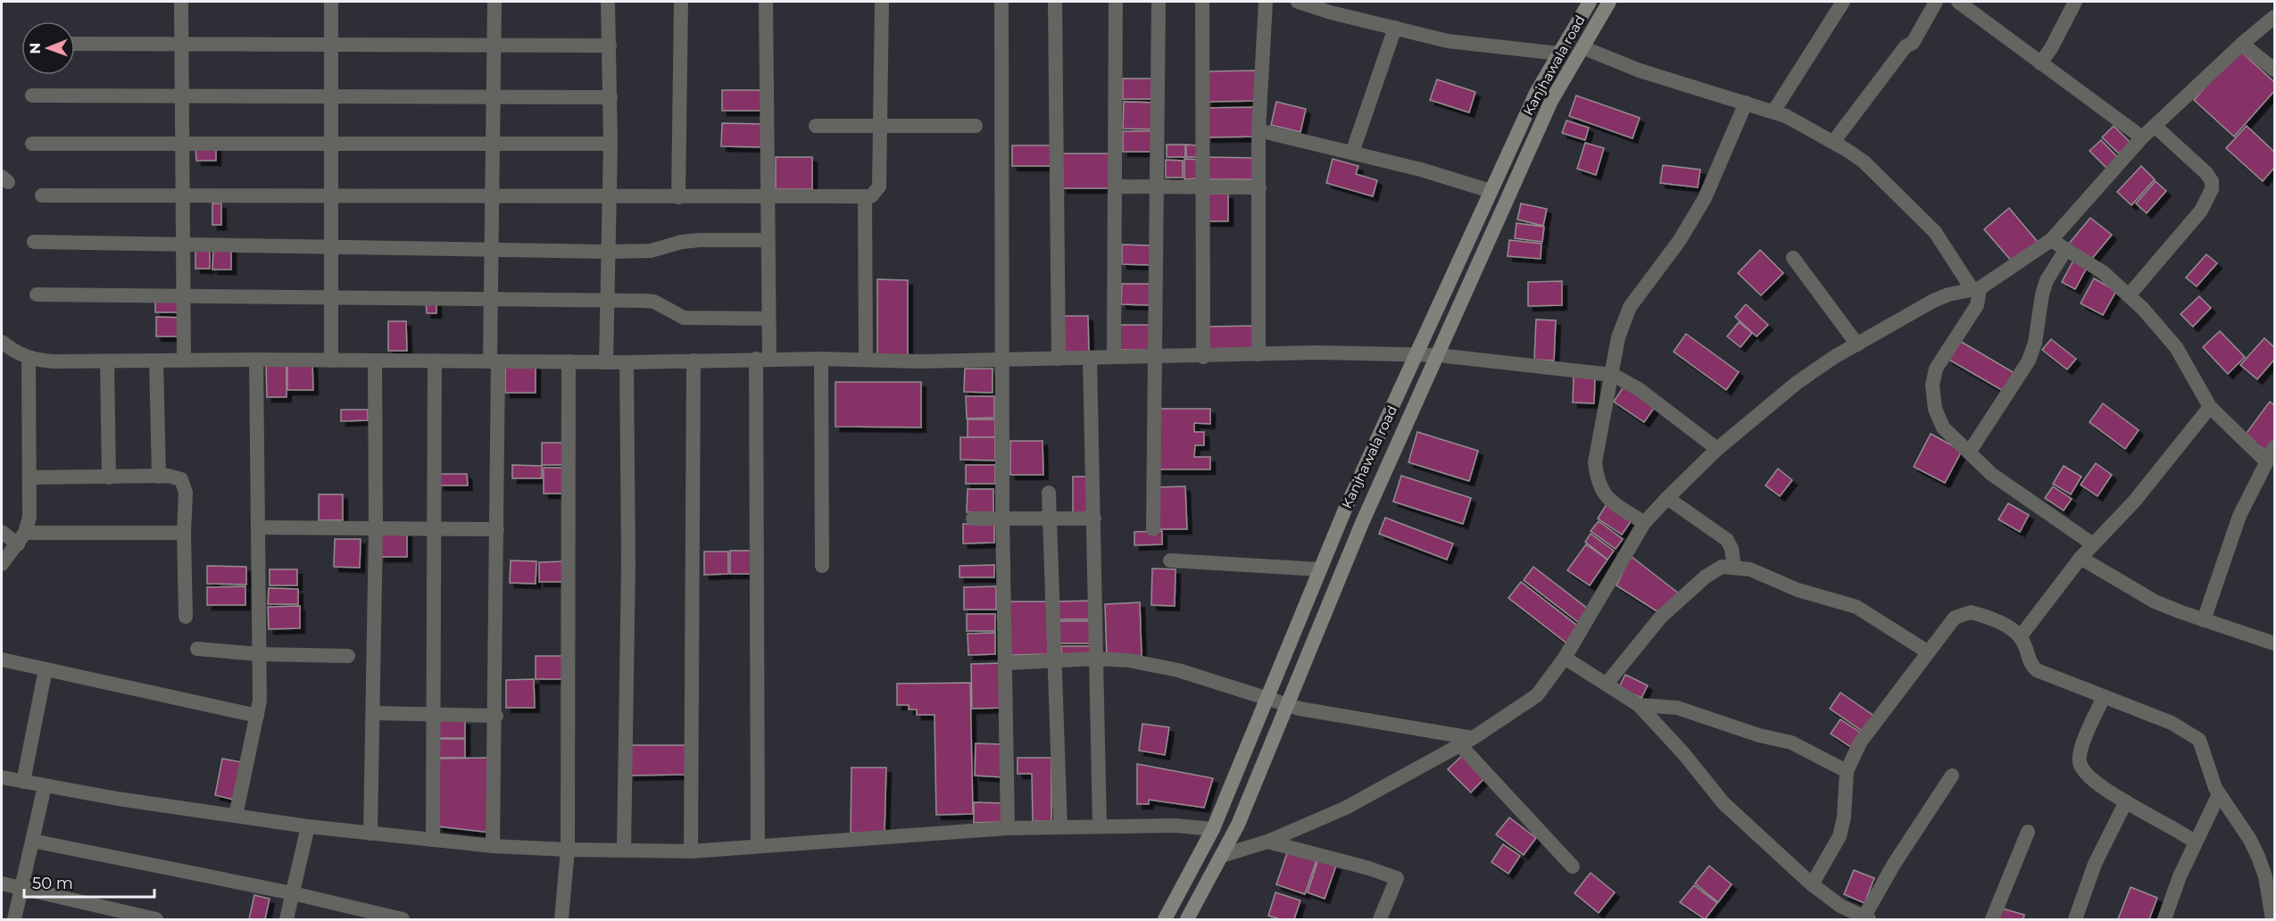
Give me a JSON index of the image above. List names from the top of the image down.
{
  "streets": {
    "main road": ["Kanjhawala road"]
  },
  "scale_bar": "50 m",
  "north": "left"
}
